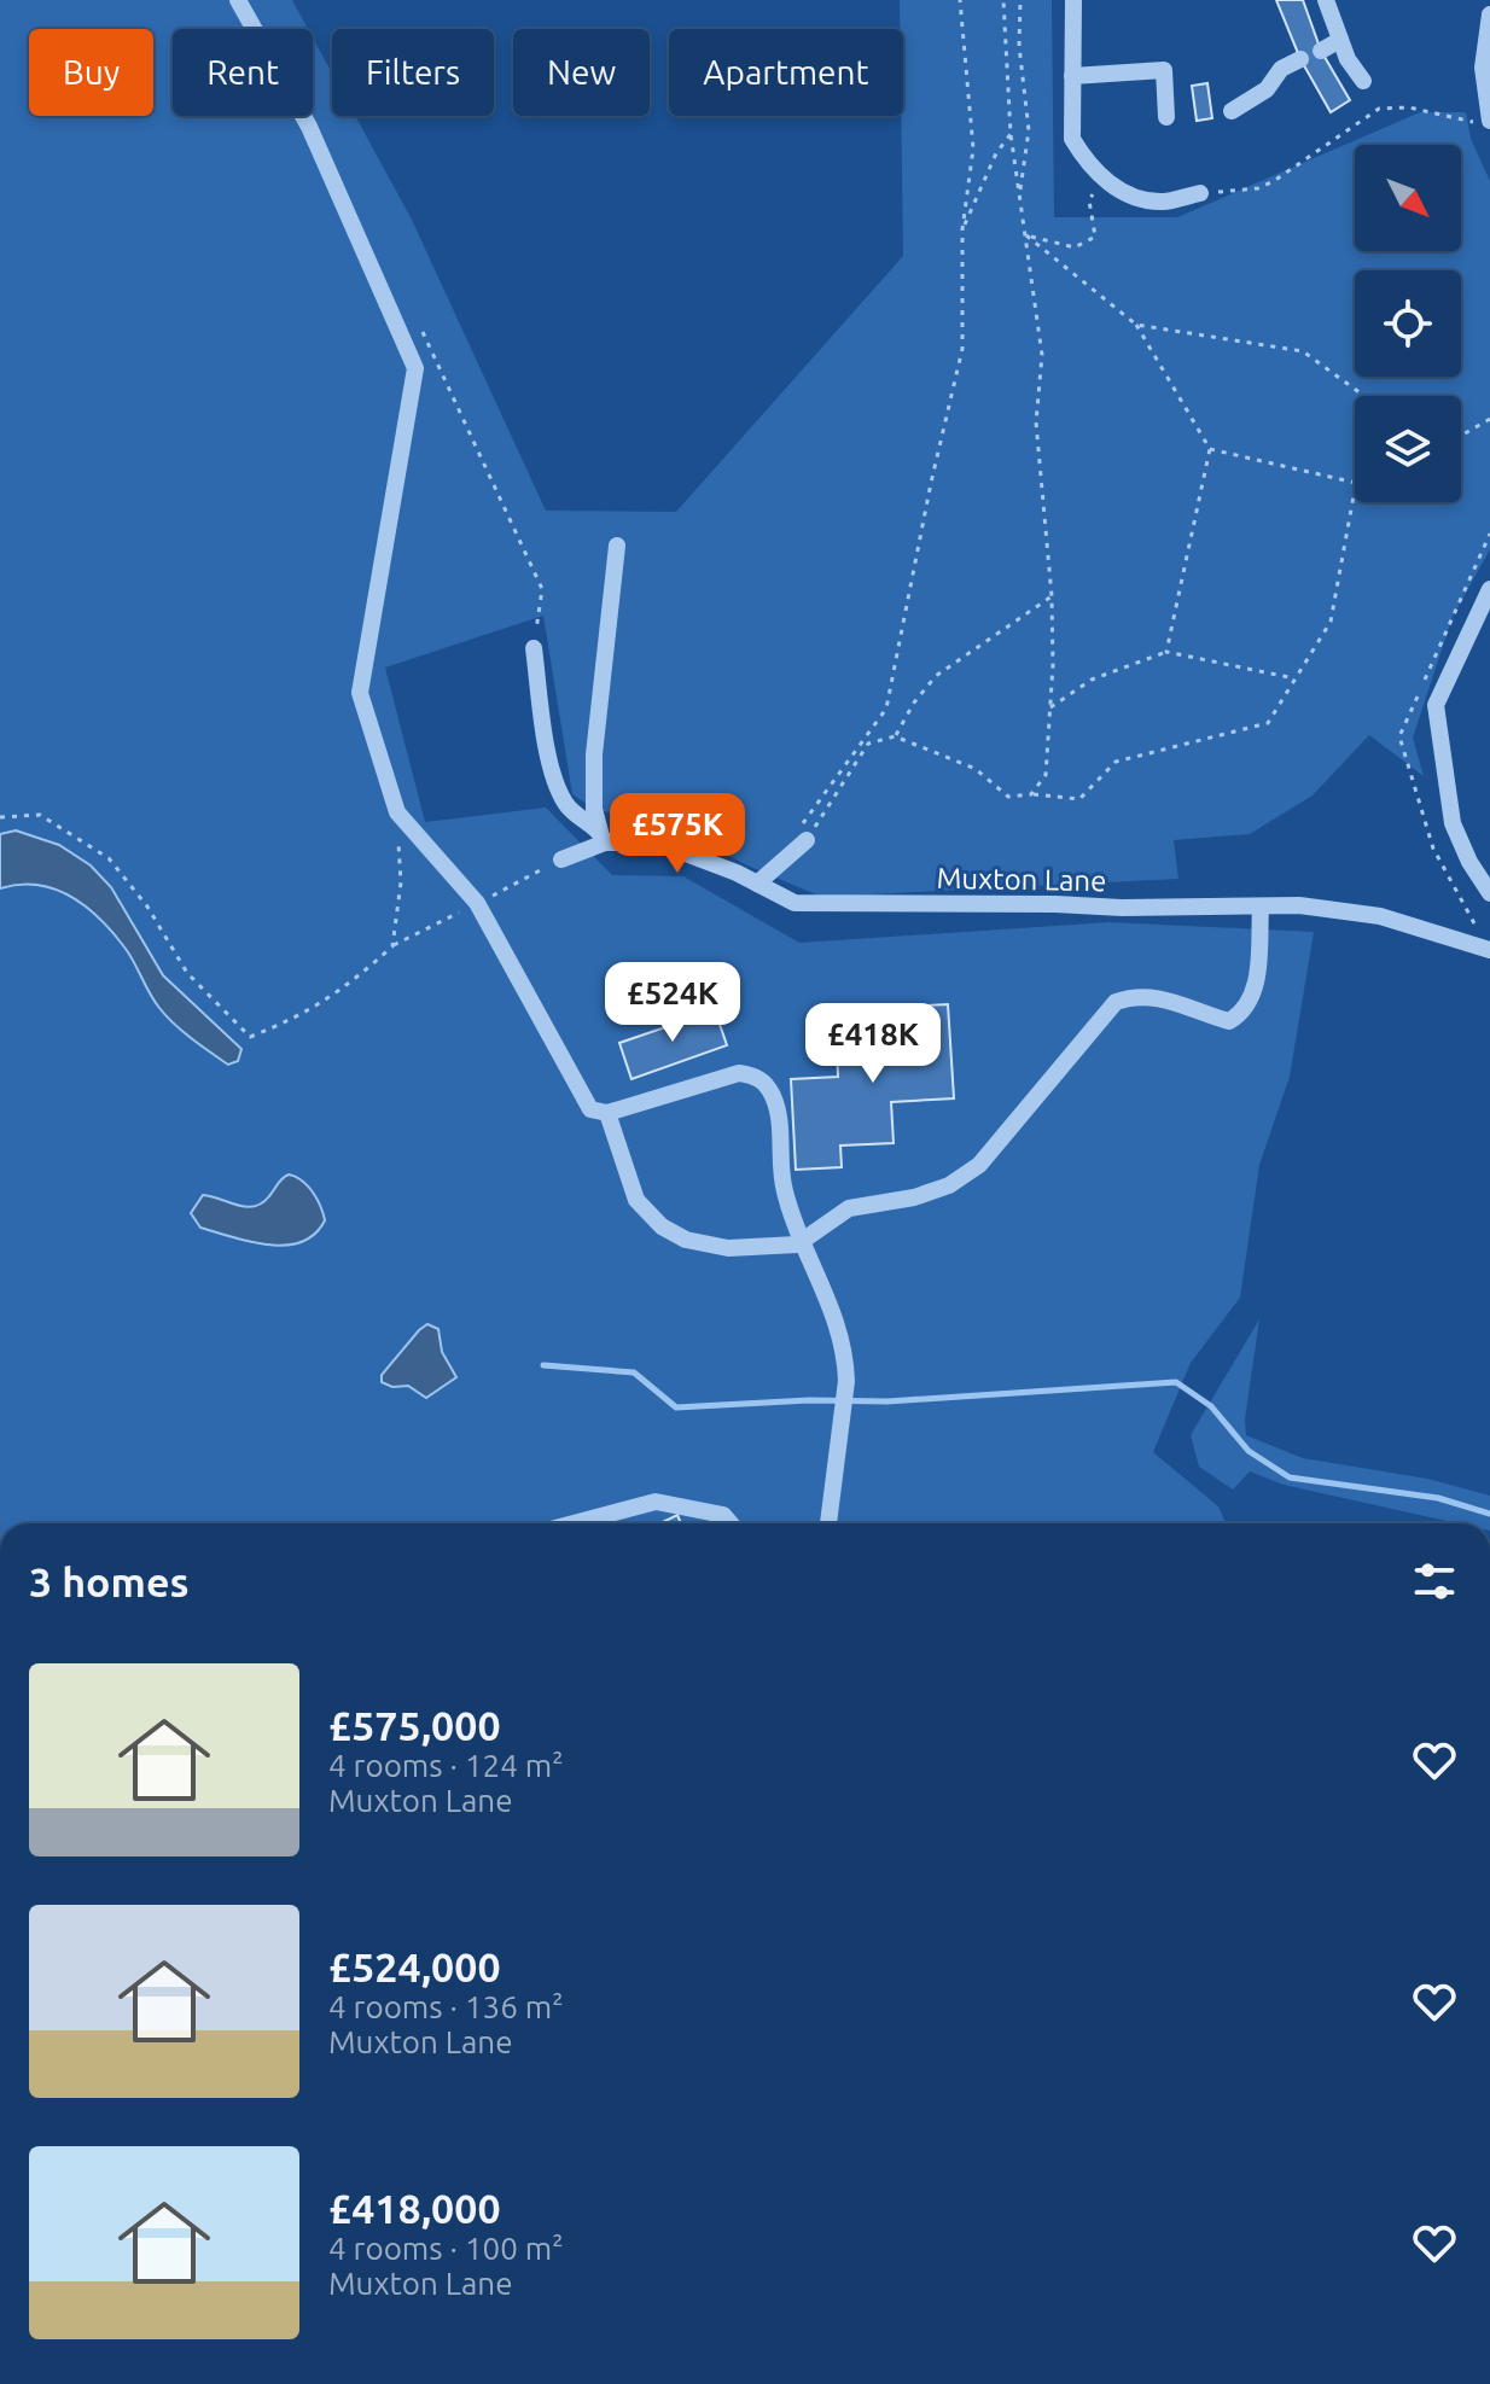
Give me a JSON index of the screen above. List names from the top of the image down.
{
  "streets": {
    "street": ["Muxton Lane"]
  },
  "north": "bottom right",
  "page": {
    "chip": [
      "Buy",
      "Rent",
      "Filters",
      "New",
      "Apartment"
    ],
    "price": ["£575K", "£524K", "£418K"],
    "heading": "3 homes",
    "list": [
      {
        "name": "£575,000",
        "note": "4 rooms · 124 m² · Muxton Lane"
      },
      {
        "name": "£524,000",
        "note": "4 rooms · 136 m² · Muxton Lane"
      },
      {
        "name": "£418,000",
        "note": "4 rooms · 100 m² · Muxton Lane"
      }
    ]
  }
}
